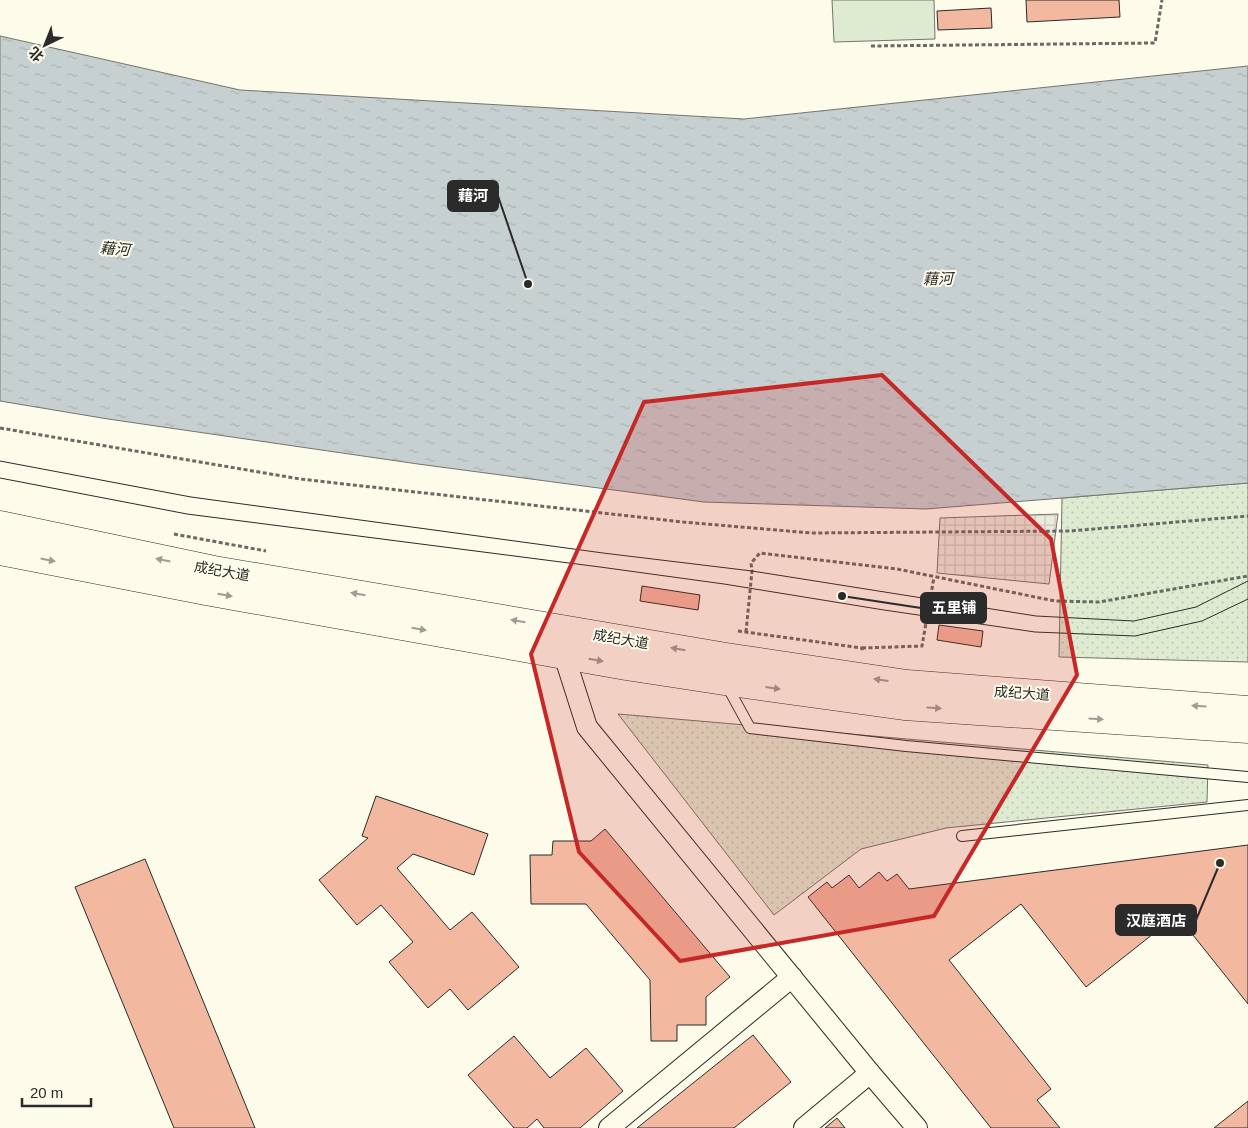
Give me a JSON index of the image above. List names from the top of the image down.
{
  "streets": {
    "main road": ["成纪大道"]
  },
  "water": ["藉河"],
  "places": ["藉河", "五里铺", "汉庭酒店"],
  "scale_bar": "20 m",
  "north": "bottom left"
}
